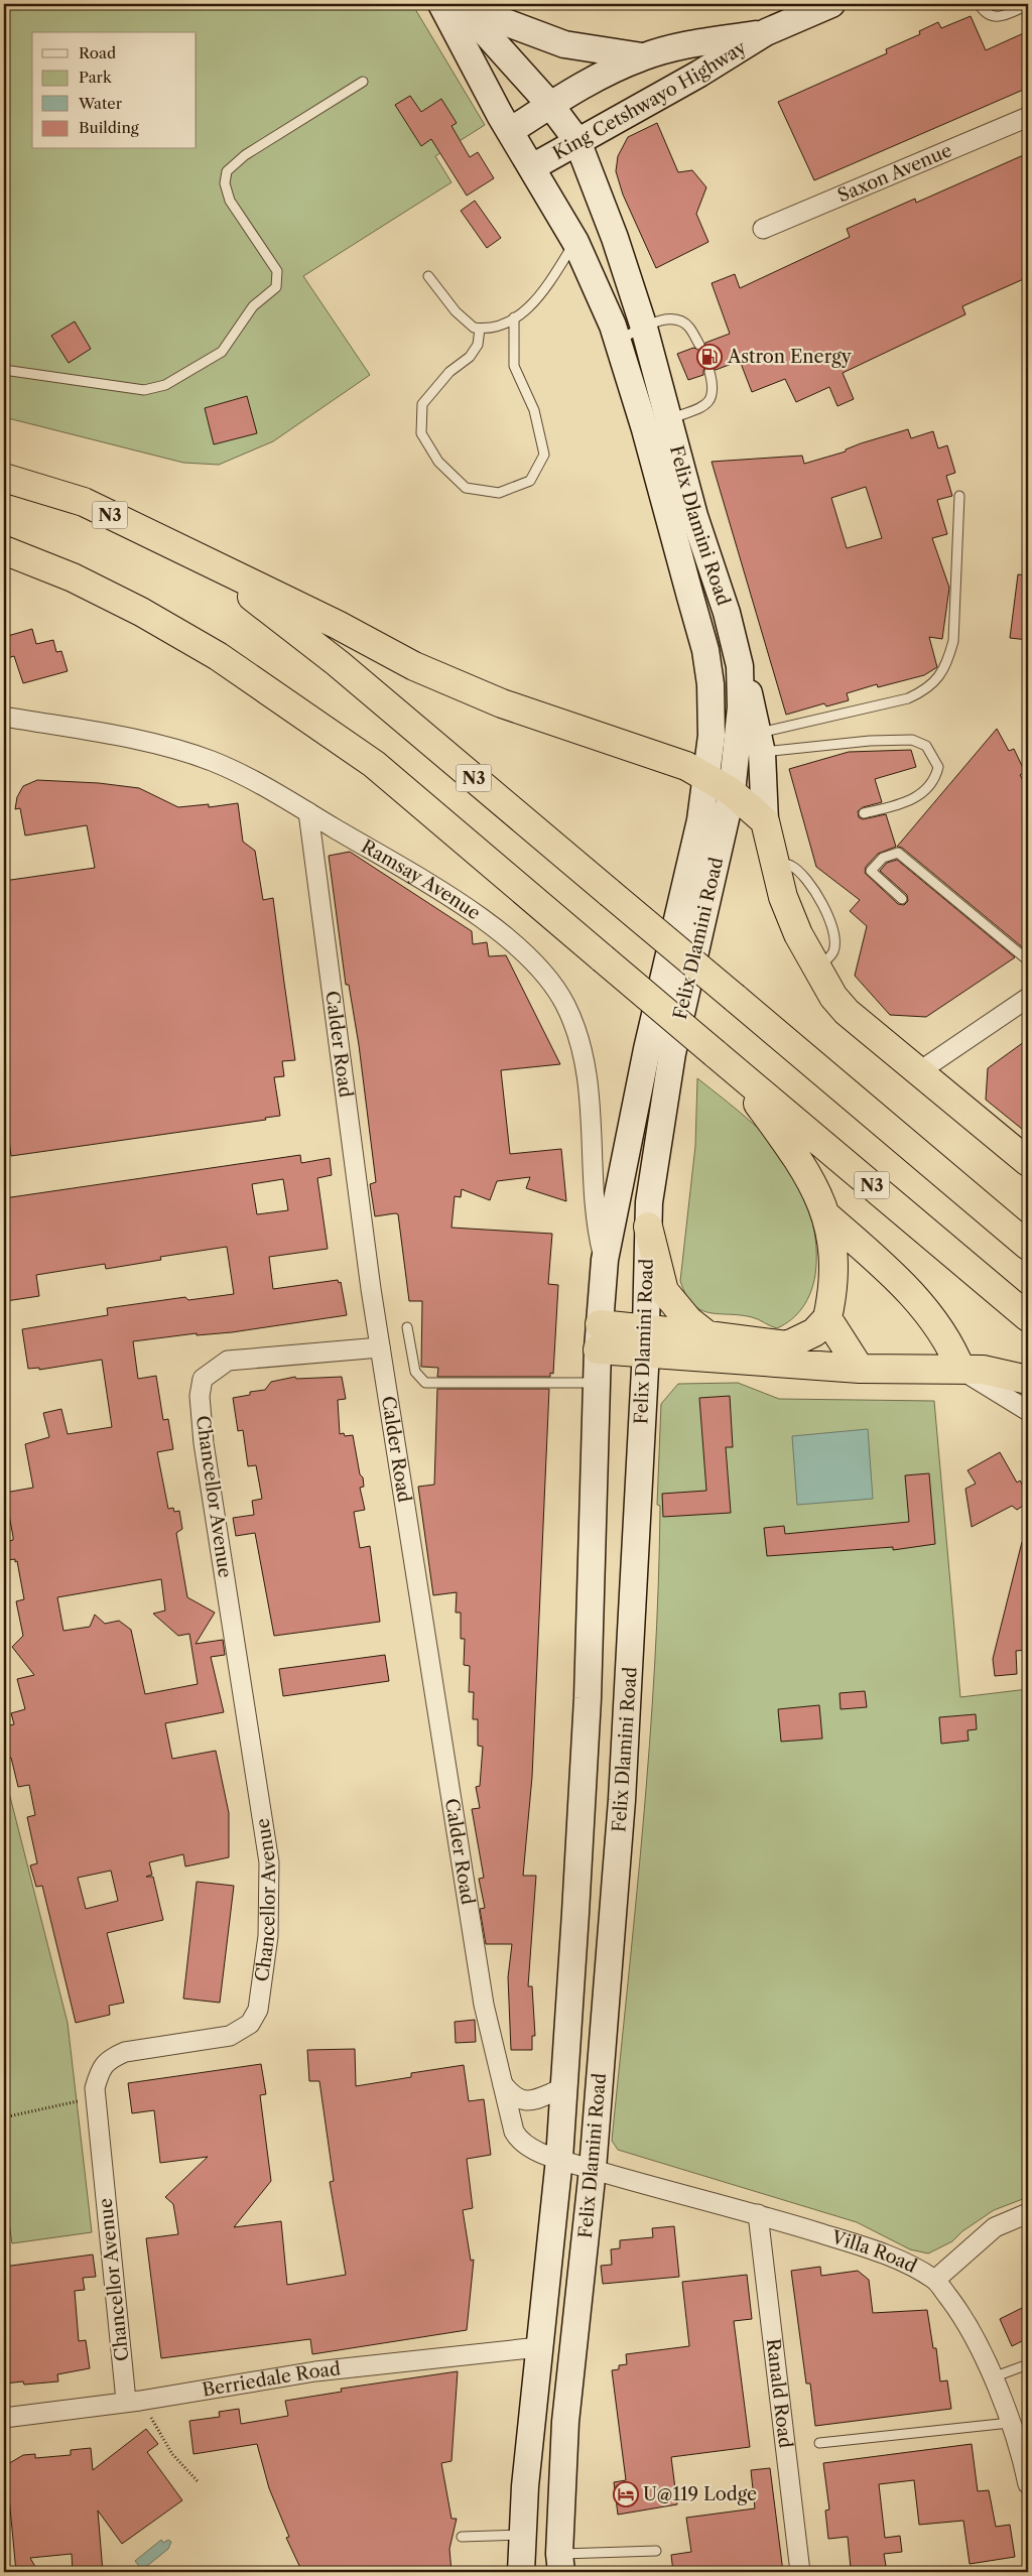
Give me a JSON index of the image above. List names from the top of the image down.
{
  "streets": {
    "highway": ["N3"],
    "main road": ["King Cetshwayo Highway", "Felix Dlamini Road"],
    "street": [
      "Saxon Avenue",
      "Ramsay Avenue",
      "Calder Road",
      "Chancellor Avenue",
      "Villa Road",
      "Berriedale Road",
      "Ranald Road"
    ]
  },
  "crossings": [
    ["King Cetshwayo Highway", "Felix Dlamini Road"],
    ["Felix Dlamini Road", "Ramsay Avenue"],
    ["Felix Dlamini Road", "Calder Road"],
    ["Felix Dlamini Road", "Villa Road"],
    ["Felix Dlamini Road", "Berriedale Road"],
    ["Ramsay Avenue", "Calder Road"],
    ["Calder Road", "Chancellor Avenue"],
    ["Calder Road", "Villa Road"],
    ["Chancellor Avenue", "Berriedale Road"],
    ["Villa Road", "Ranald Road"]
  ],
  "places": {
    "fuel station": ["Astron Energy"],
    "hotel": ["U@119 Lodge"]
  },
  "legend": [
    "Road",
    "Park",
    "Water",
    "Building"
  ]
}
